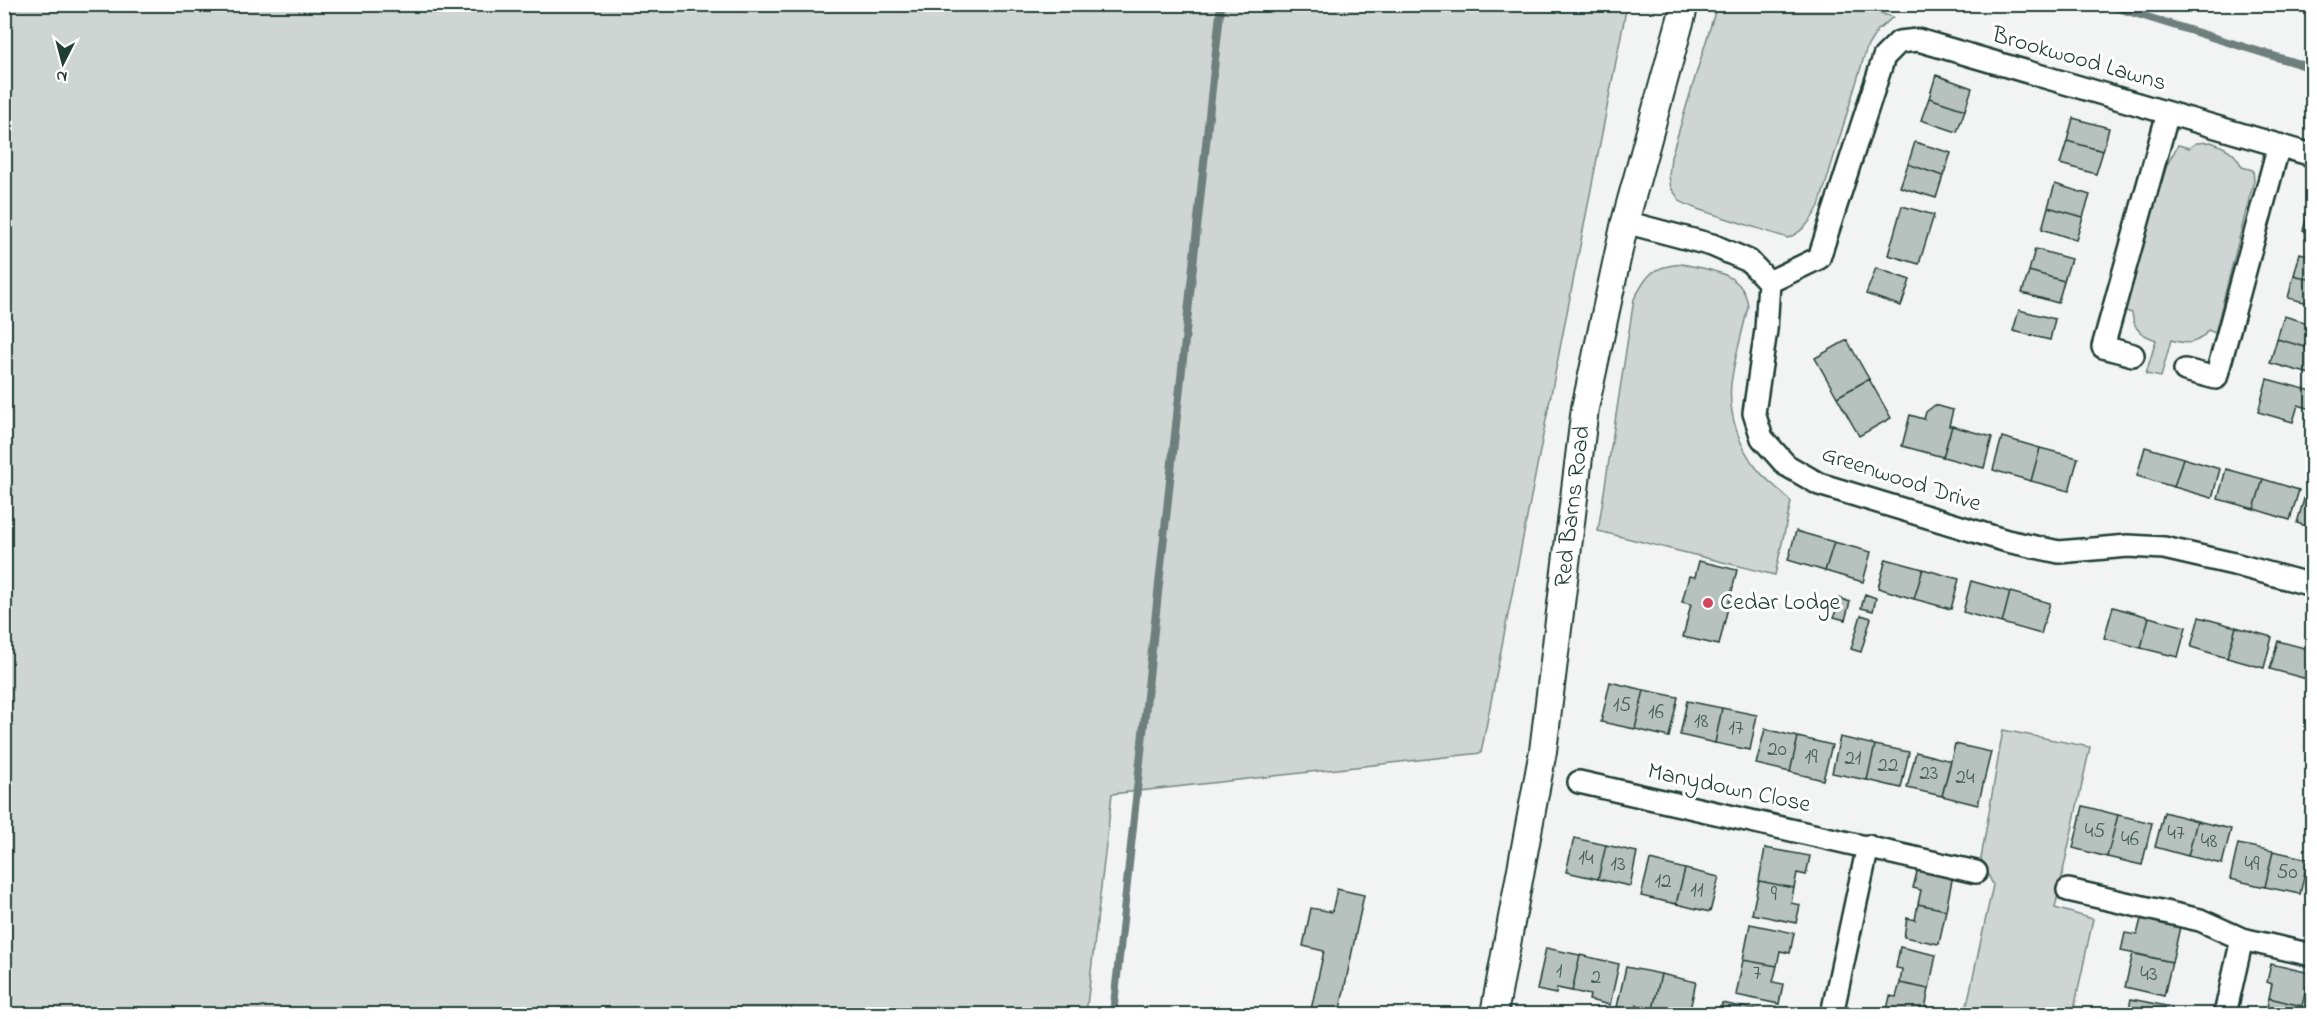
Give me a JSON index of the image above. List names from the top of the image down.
{
  "streets": {
    "street": [
      "Brookwood Lawns",
      "Greenwood Drive",
      "Red Barns Road",
      "Manydown Close"
    ]
  },
  "crossings": [
    ["Brookwood Lawns", "Greenwood Drive"]
  ],
  "places": ["Cedar Lodge"],
  "house_numbers": [
    "15",
    "16",
    "18",
    "17",
    "20",
    "19",
    "21",
    "22",
    "23",
    "24",
    "45",
    "47",
    "46",
    "48",
    "14",
    "13",
    "49",
    "50",
    "12",
    "11",
    "9",
    "1",
    "7",
    "43",
    "2"
  ],
  "north": "bottom"
}
